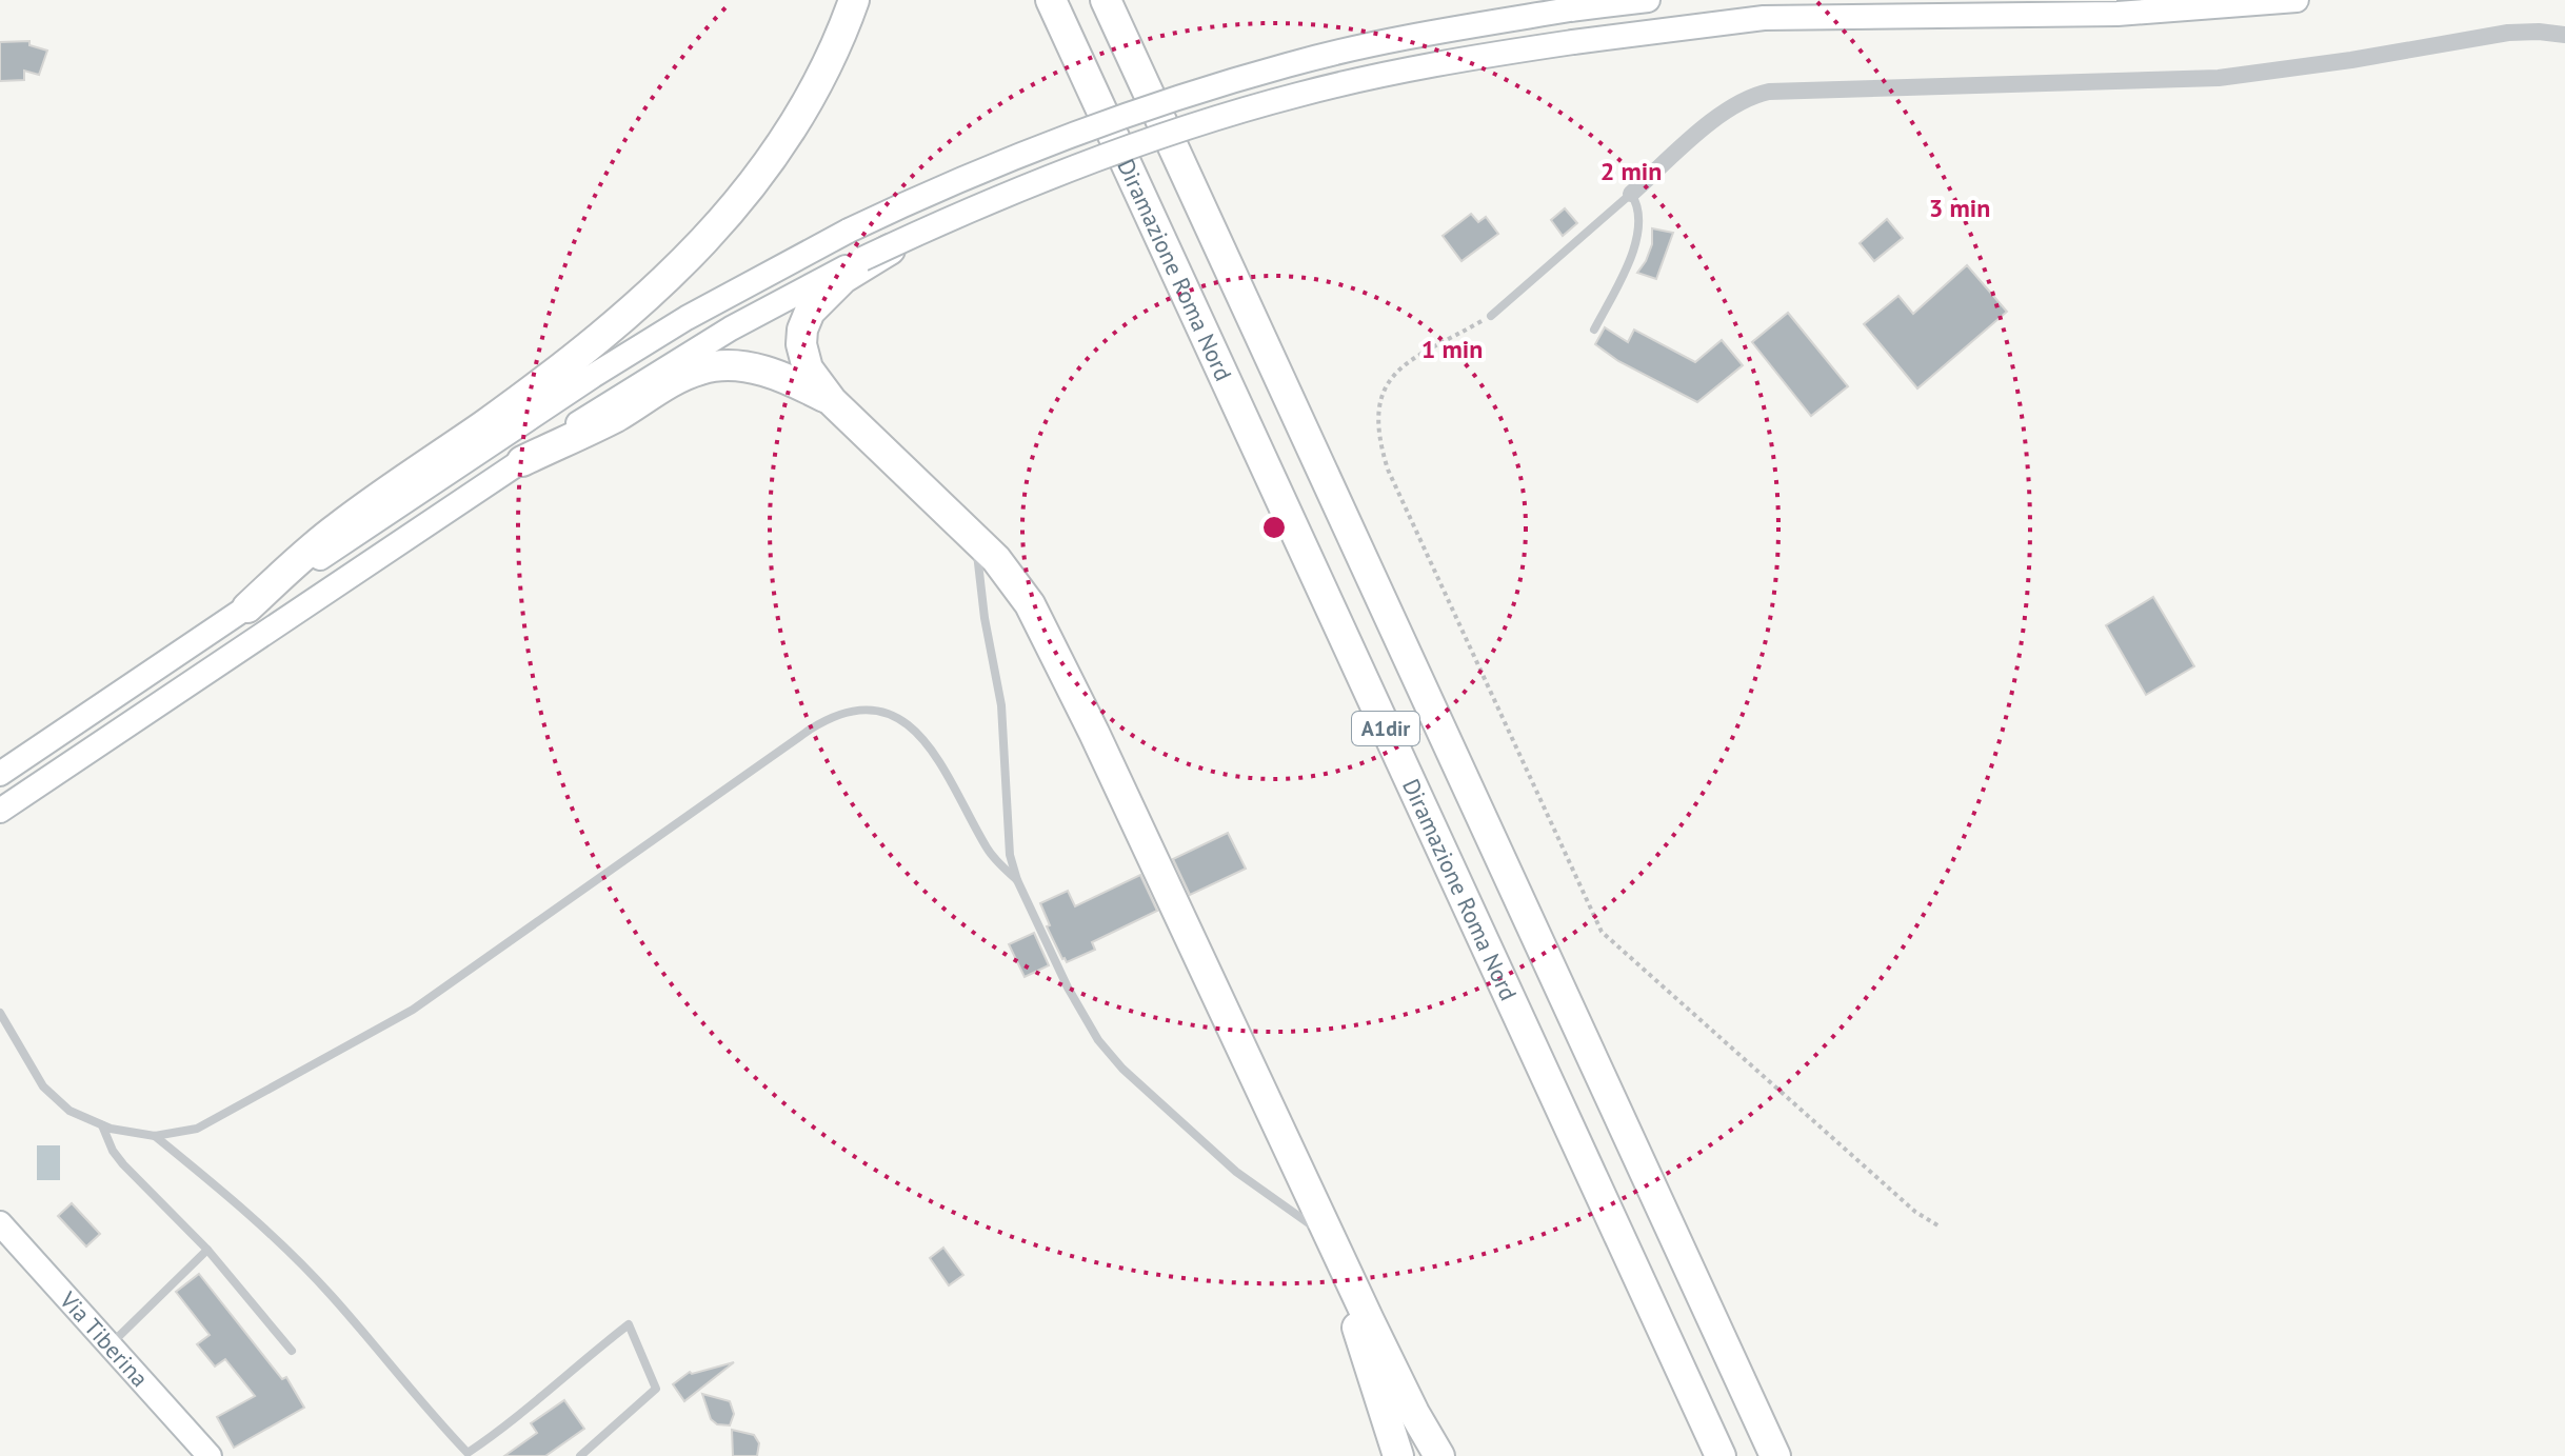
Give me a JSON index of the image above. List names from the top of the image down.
{
  "streets": {
    "highway": ["Diramazione Roma Nord", "A1dir"],
    "main road": ["Via Tiberina"]
  },
  "rings": ["2 min", "3 min", "1 min"]
}
